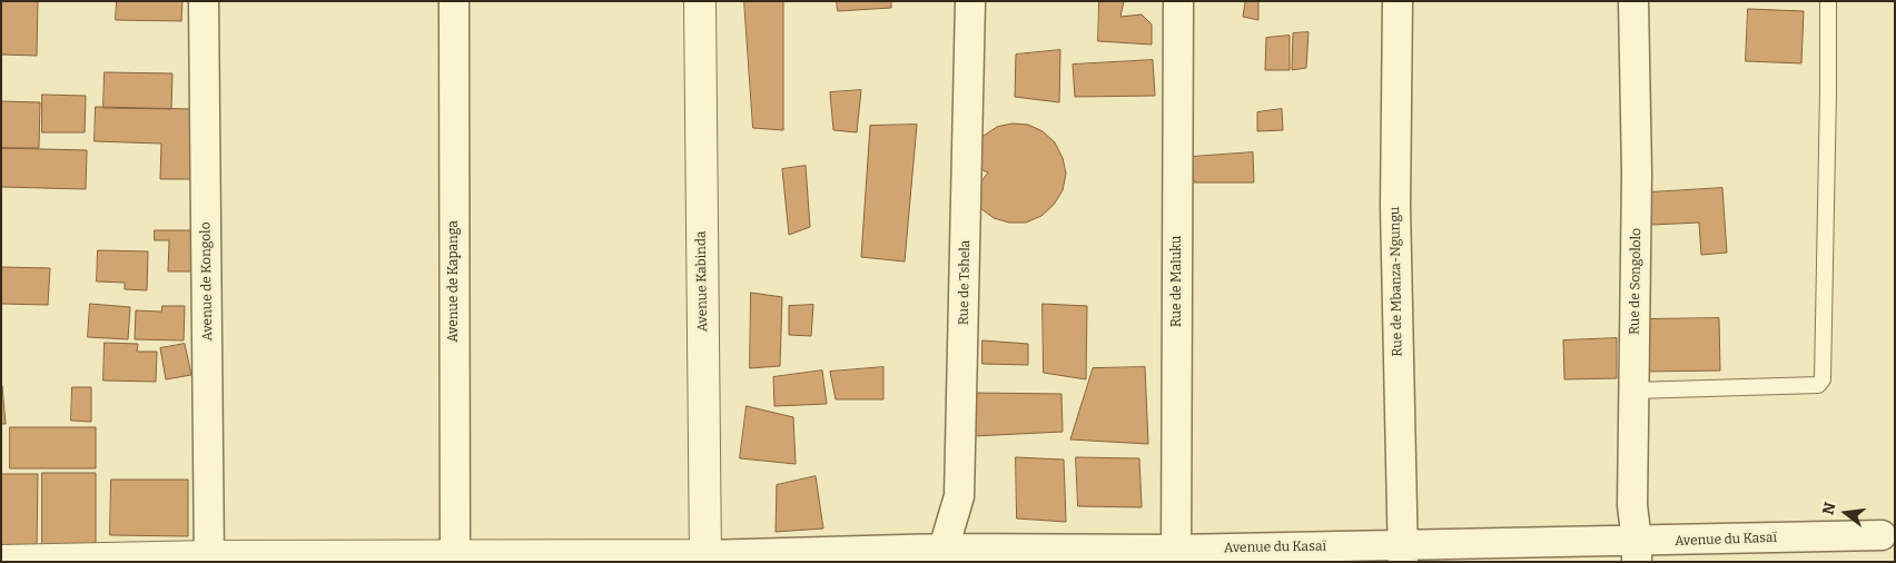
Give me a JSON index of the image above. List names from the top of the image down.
{
  "streets": {
    "street": [
      "Avenue de Kongolo",
      "Avenue de Kapanga",
      "Avenue Kabinda",
      "Rue de Maluku",
      "Rue de Mbanza-Ngungu",
      "Rue de Songololo",
      "Rue de Tshela",
      "Avenue du Kasaï"
    ]
  },
  "crossings": [
    ["Avenue de Kongolo", "Avenue du Kasaï"],
    ["Avenue de Kapanga", "Avenue du Kasaï"],
    ["Avenue Kabinda", "Avenue du Kasaï"],
    ["Rue de Maluku", "Avenue du Kasaï"],
    ["Rue de Mbanza-Ngungu", "Avenue du Kasaï"],
    ["Rue de Songololo", "Avenue du Kasaï"],
    ["Rue de Tshela", "Avenue du Kasaï"]
  ],
  "north": "left"
}
